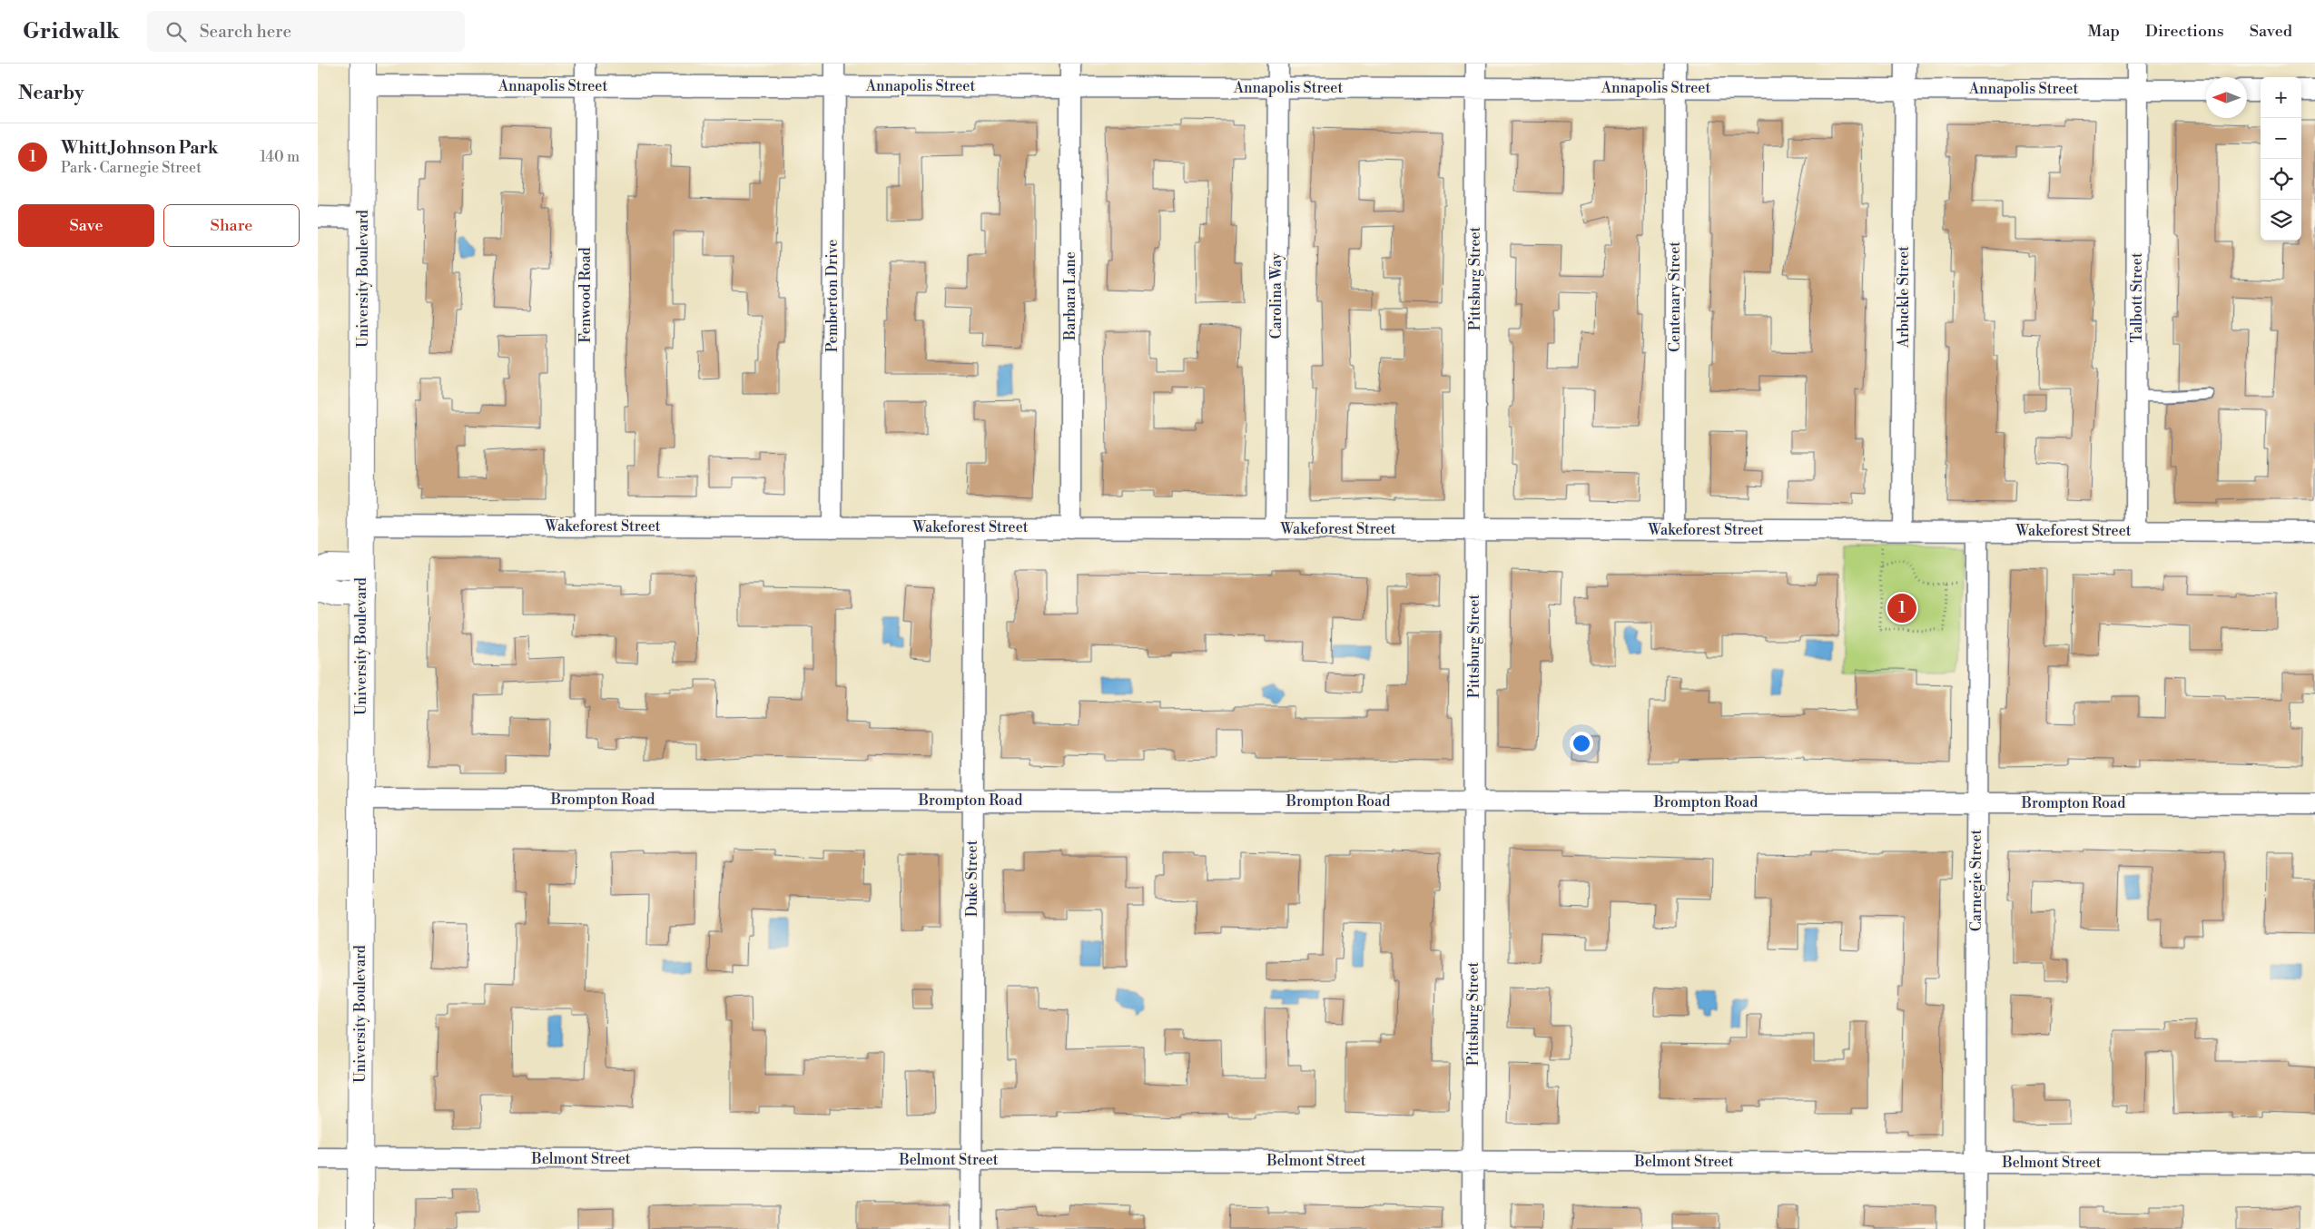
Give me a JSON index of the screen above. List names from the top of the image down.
{
  "streets": {
    "main road": ["University Boulevard"],
    "street": [
      "Annapolis Street",
      "Pittsburg Street",
      "Fenwood Road",
      "Pemberton Drive",
      "Barbara Lane",
      "Carolina Way",
      "Centenary Street",
      "Arbuckle Street",
      "Talbott Street",
      "Wakeforest Street",
      "Brompton Road",
      "Duke Street",
      "Carnegie Street",
      "Belmont Street"
    ]
  },
  "crossings": [
    ["Annapolis Street", "University Boulevard"],
    ["Annapolis Street", "Pittsburg Street"],
    ["Annapolis Street", "Fenwood Road"],
    ["Annapolis Street", "Pemberton Drive"],
    ["Annapolis Street", "Barbara Lane"],
    ["Annapolis Street", "Carolina Way"],
    ["Annapolis Street", "Centenary Street"],
    ["Annapolis Street", "Arbuckle Street"],
    ["Annapolis Street", "Talbott Street"],
    ["University Boulevard", "Wakeforest Street"],
    ["University Boulevard", "Brompton Road"],
    ["University Boulevard", "Belmont Street"],
    ["Pittsburg Street", "Wakeforest Street"],
    ["Pittsburg Street", "Brompton Road"],
    ["Pittsburg Street", "Belmont Street"],
    ["Fenwood Road", "Wakeforest Street"],
    ["Pemberton Drive", "Wakeforest Street"],
    ["Barbara Lane", "Wakeforest Street"],
    ["Carolina Way", "Wakeforest Street"],
    ["Centenary Street", "Wakeforest Street"],
    ["Arbuckle Street", "Wakeforest Street"],
    ["Talbott Street", "Wakeforest Street"],
    ["Wakeforest Street", "Duke Street"],
    ["Wakeforest Street", "Carnegie Street"],
    ["Brompton Road", "Duke Street"],
    ["Brompton Road", "Carnegie Street"],
    ["Duke Street", "Belmont Street"],
    ["Carnegie Street", "Belmont Street"]
  ],
  "north": "left",
  "page": {
    "header": "Gridwalk",
    "search": "Search here",
    "nav": ["Map", "Directions", "Saved"],
    "heading": "Nearby",
    "map_buttons": ["+", "−"],
    "list": [
      {
        "mark": "1",
        "name": "Whitt Johnson Park",
        "note": "Park · Carnegie Street",
        "value": "140 m"
      }
    ],
    "buttons": ["Save", "Share"],
    "pins": "1"
  }
}
